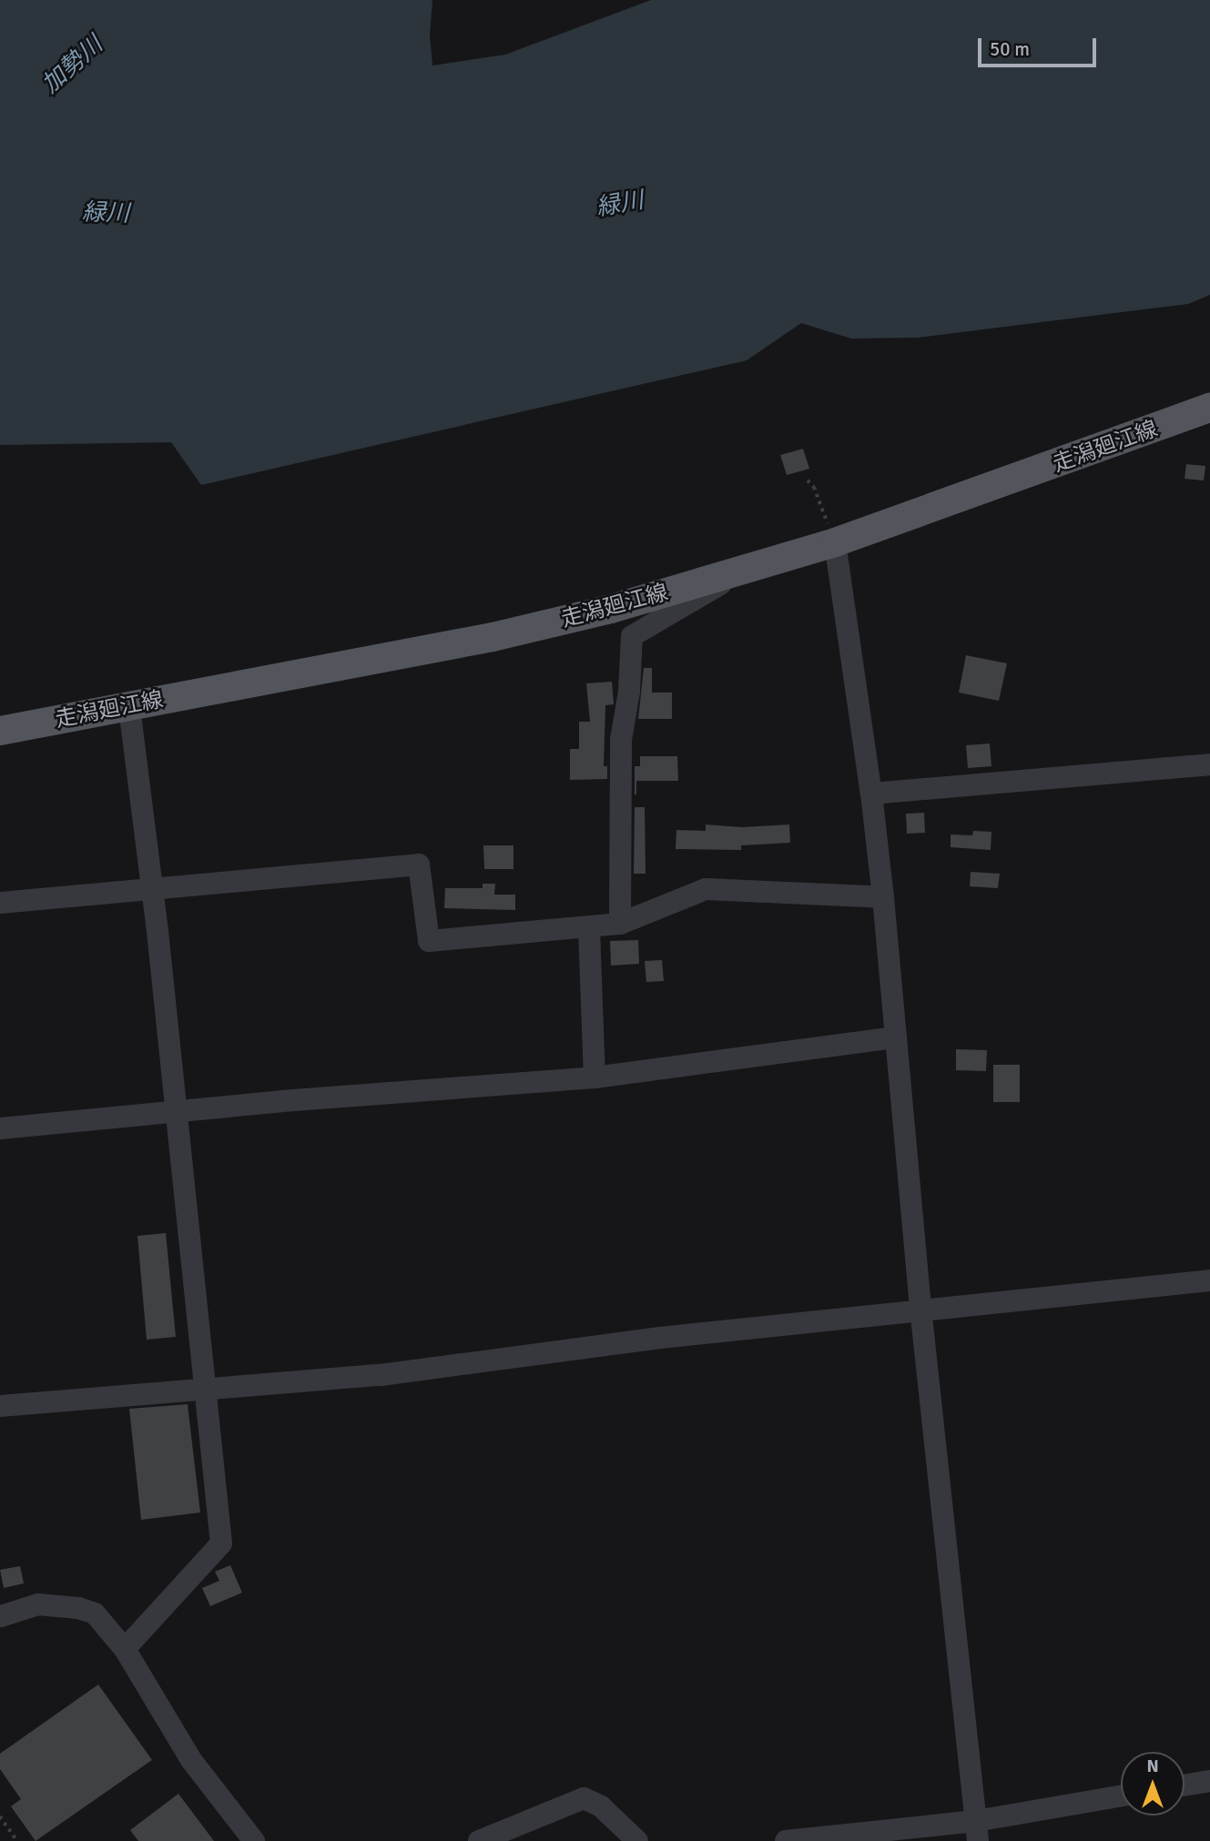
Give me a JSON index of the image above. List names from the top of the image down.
{
  "streets": {
    "main road": ["走潟廻江線"]
  },
  "water": ["加勢川", "緑川"],
  "scale_bar": "50 m",
  "north": "top"
}
